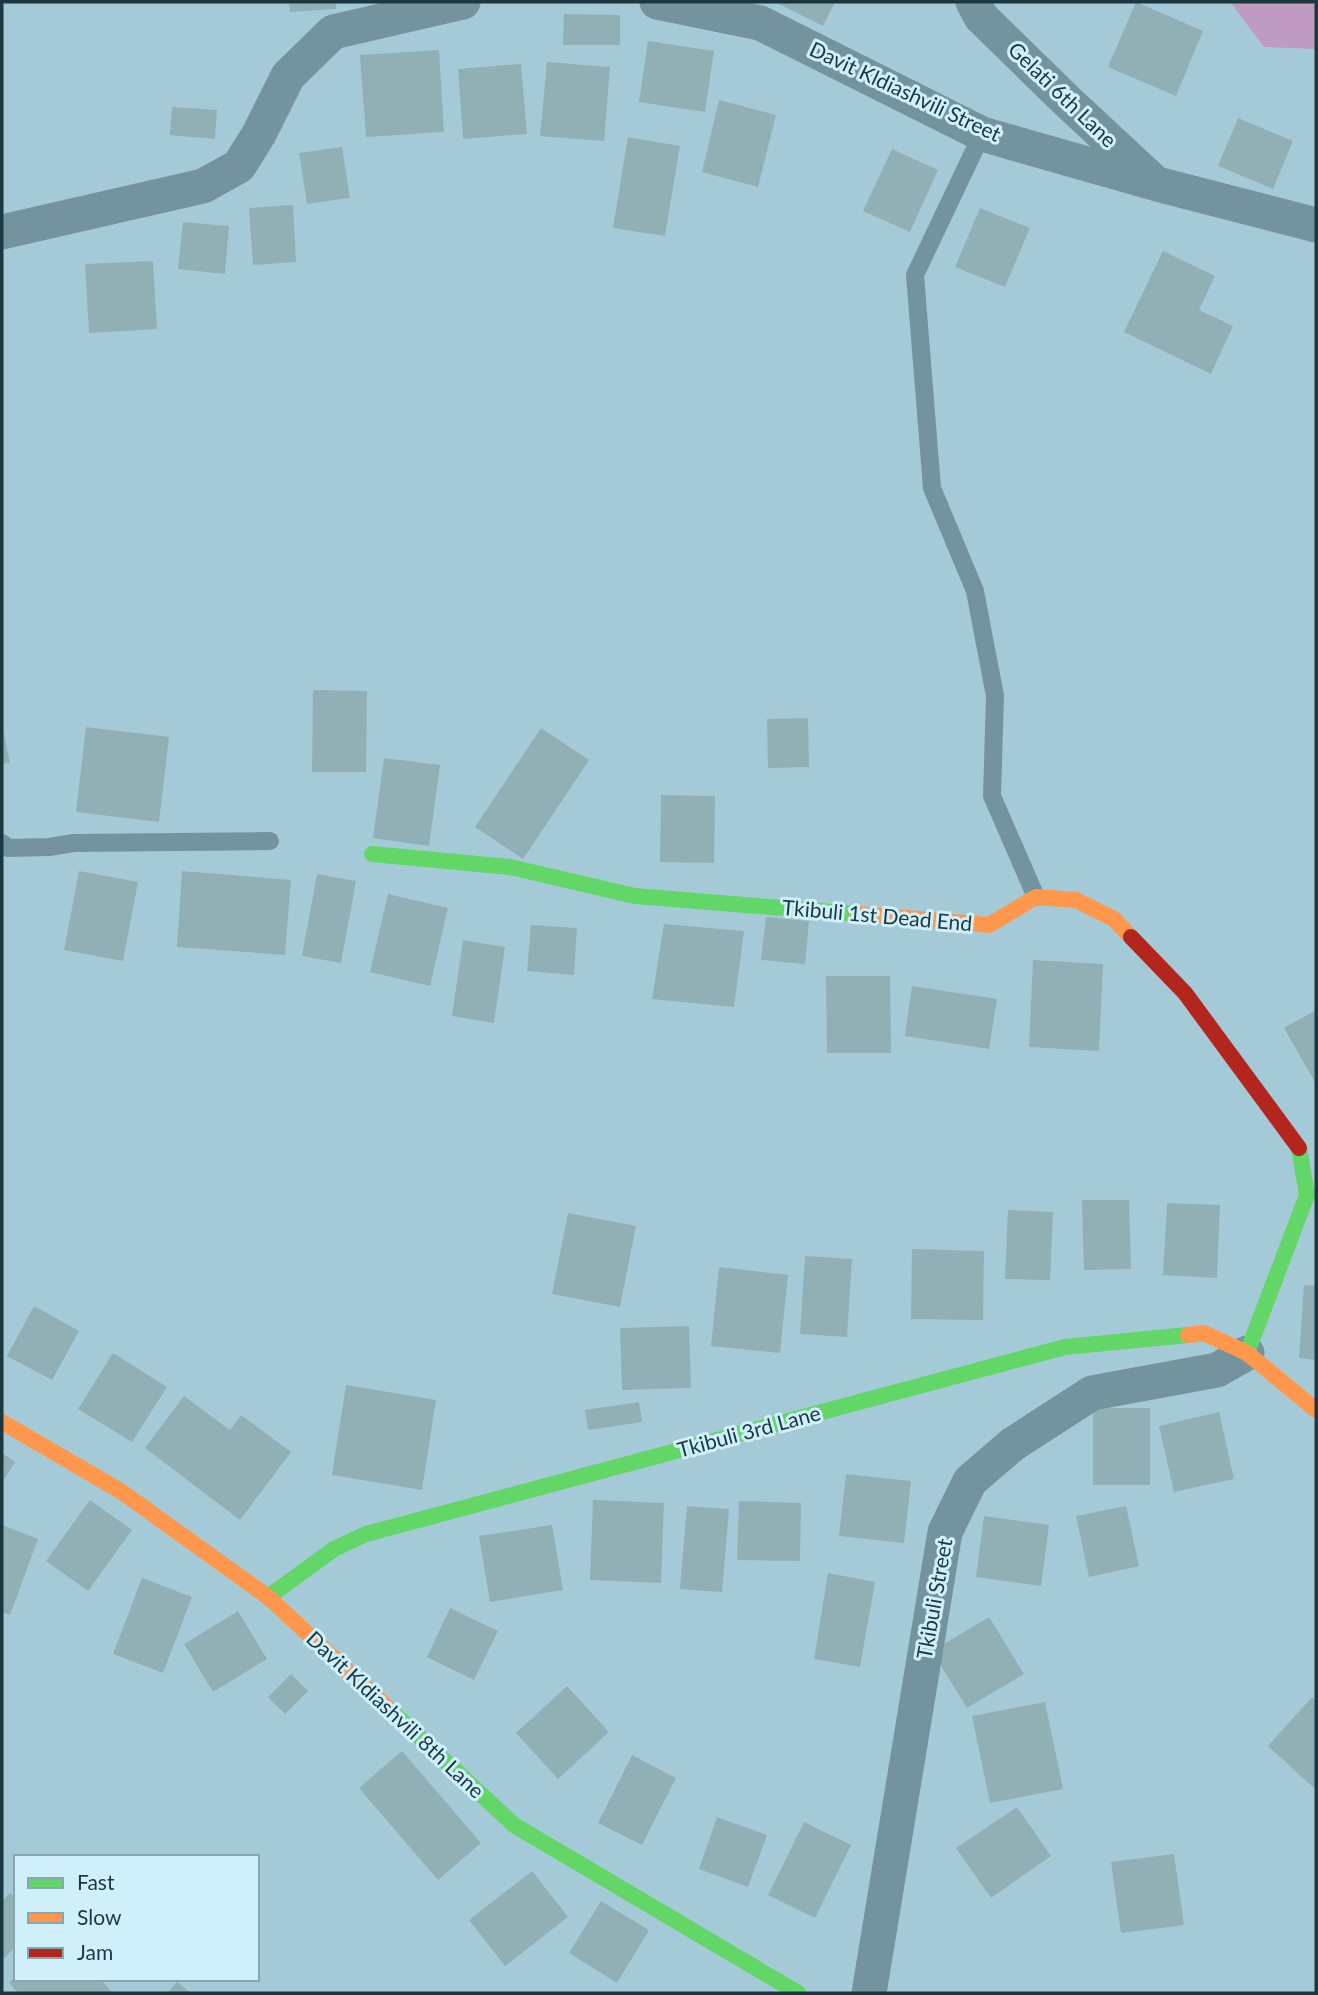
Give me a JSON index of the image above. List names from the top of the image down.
{
  "streets": {
    "street": [
      "Davit Kldiashvili Street",
      "Gelati 6th Lane",
      "Tkibuli 1st Dead End",
      "Tkibuli 3rd Lane",
      "Tkibuli Street",
      "Davit Kldiashvili 8th Lane"
    ]
  },
  "crossings": [
    ["Davit Kldiashvili Street", "Gelati 6th Lane"],
    ["Tkibuli 3rd Lane", "Tkibuli Street"],
    ["Tkibuli 3rd Lane", "Davit Kldiashvili 8th Lane"]
  ],
  "legend": ["Fast", "Slow", "Jam"]
}
